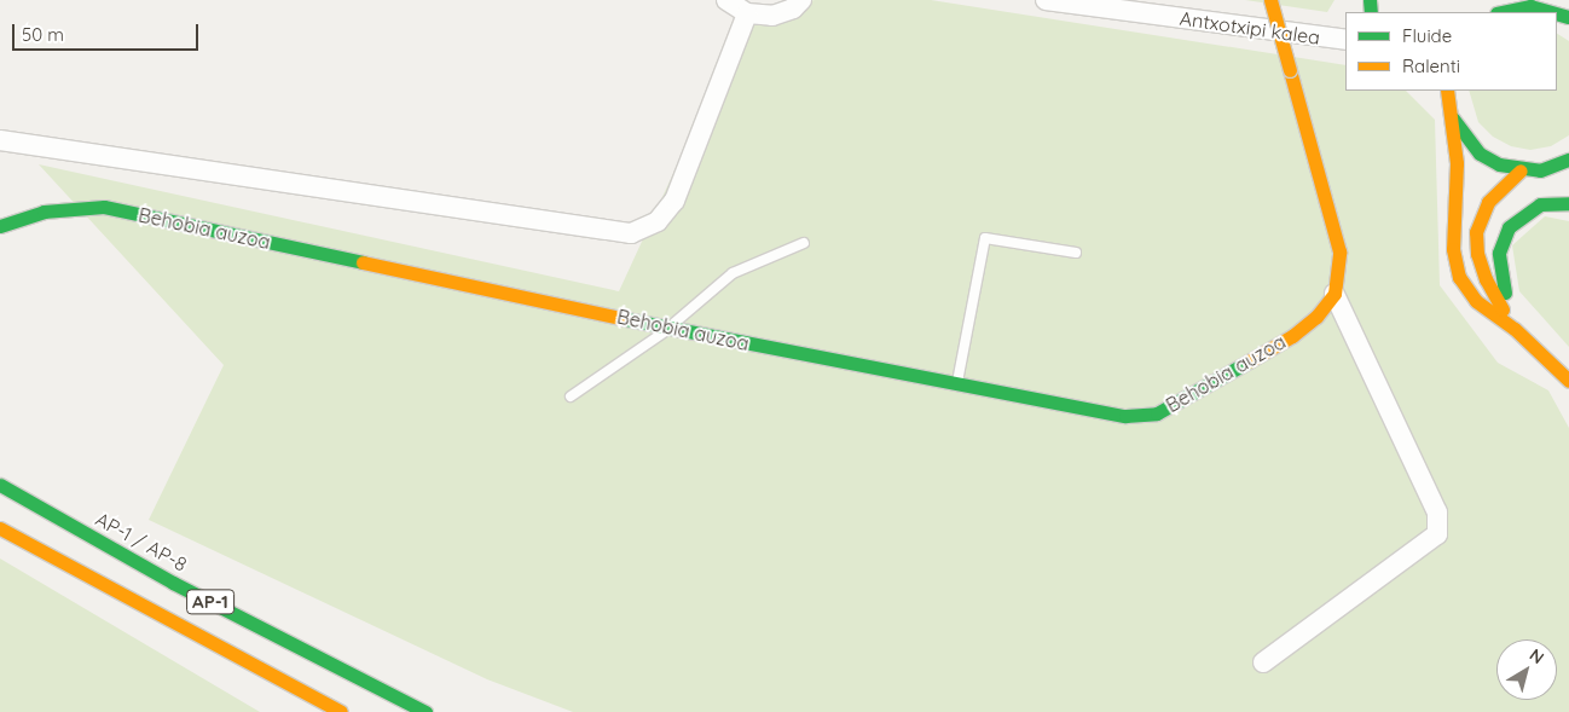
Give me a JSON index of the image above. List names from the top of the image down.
{
  "streets": {
    "main road": ["Behobia auzoa", "AP-1 / AP-8", "AP-1"],
    "street": ["Antxotxipi kalea"]
  },
  "legend": ["Fluide", "Ralenti"],
  "scale_bar": "50 m",
  "north": "top right"
}
